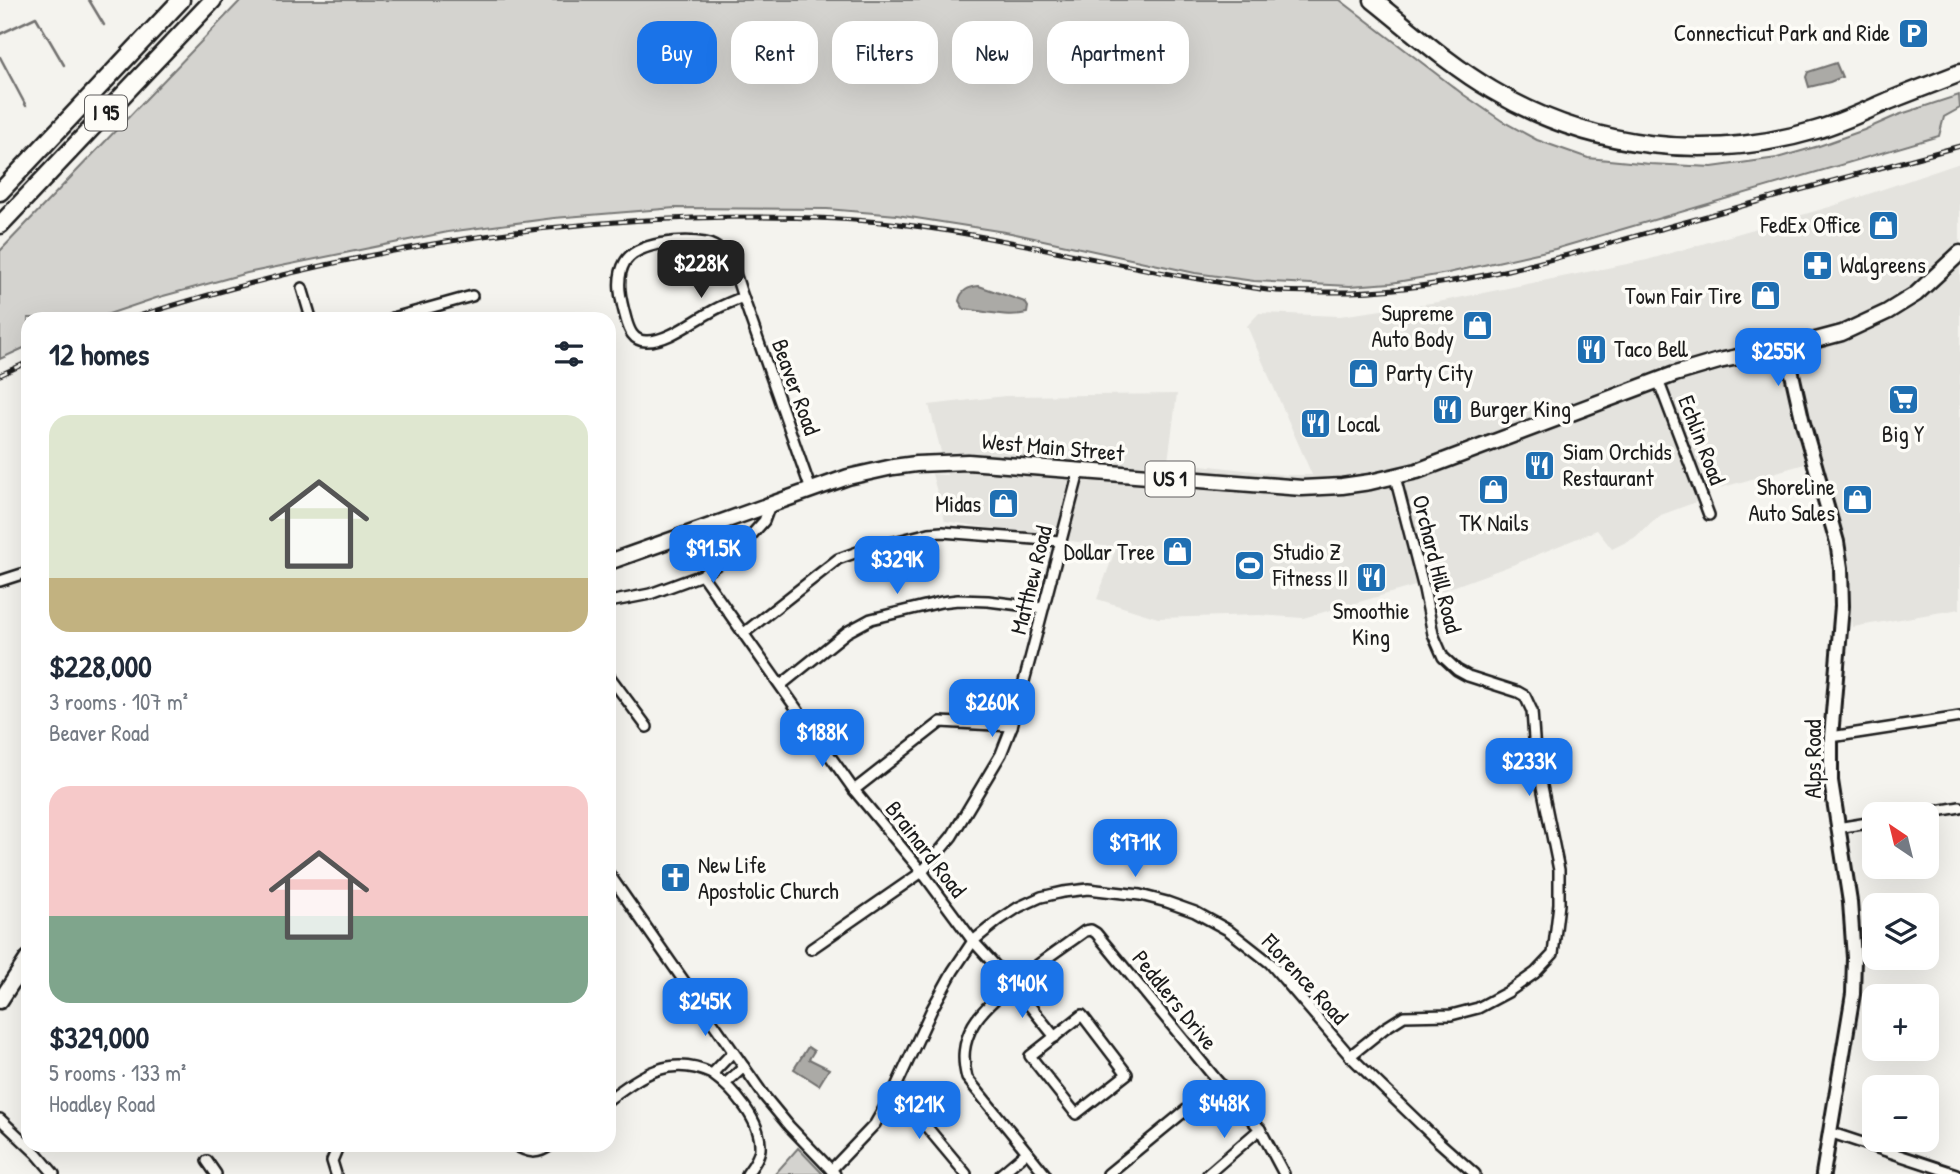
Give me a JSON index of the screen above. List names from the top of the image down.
{
  "streets": {
    "highway": ["I 95"],
    "main road": ["West Main Street", "US 1"],
    "street": [
      "Beaver Road",
      "Echlin Road",
      "Orchard Hill Road",
      "Matthew Road",
      "Alps Road",
      "Brainard Road",
      "Florence Road",
      "Peddlers Drive"
    ]
  },
  "crossings": [
    ["Beaver Road", "West Main Street"],
    ["Echlin Road", "West Main Street"],
    ["West Main Street", "Orchard Hill Road"],
    ["West Main Street", "Matthew Road"],
    ["West Main Street", "Alps Road"],
    ["Orchard Hill Road", "Florence Road"],
    ["Matthew Road", "Brainard Road"],
    ["Brainard Road", "Florence Road"]
  ],
  "places": {
    "parking": ["Connecticut Park and Ride"],
    "shop": [
      "FedEx Office",
      "Town Fair Tire",
      "Supreme Auto Body",
      "Party City",
      "TK Nails",
      "Shoreline Auto Sales",
      "Midas",
      "Dollar Tree"
    ],
    "pharmacy": ["Walgreens"],
    "restaurant": [
      "Taco Bell",
      "Burger King",
      "Local",
      "Siam Orchids Restaurant",
      "Smoothie King"
    ],
    "supermarket": ["Big Y"],
    "sports": ["Studio Z Fitness II"],
    "church": ["New Life Apostolic Church"]
  },
  "north": "top left",
  "page": {
    "chip": [
      "Buy",
      "Rent",
      "Filters",
      "New",
      "Apartment"
    ],
    "price": [
      "$228K",
      "$255K",
      "$91.5K",
      "$329K",
      "$260K",
      "$188K",
      "$233K",
      "$171K",
      "$140K",
      "$245K",
      "$448K",
      "$121K"
    ],
    "heading": "12 homes",
    "list": [
      {
        "name": "$228,000",
        "note": "3 rooms · 107 m² · Beaver Road"
      },
      {
        "name": "$329,000",
        "note": "5 rooms · 133 m² · Hoadley Road"
      }
    ],
    "map_buttons": ["+", "−"]
  }
}
